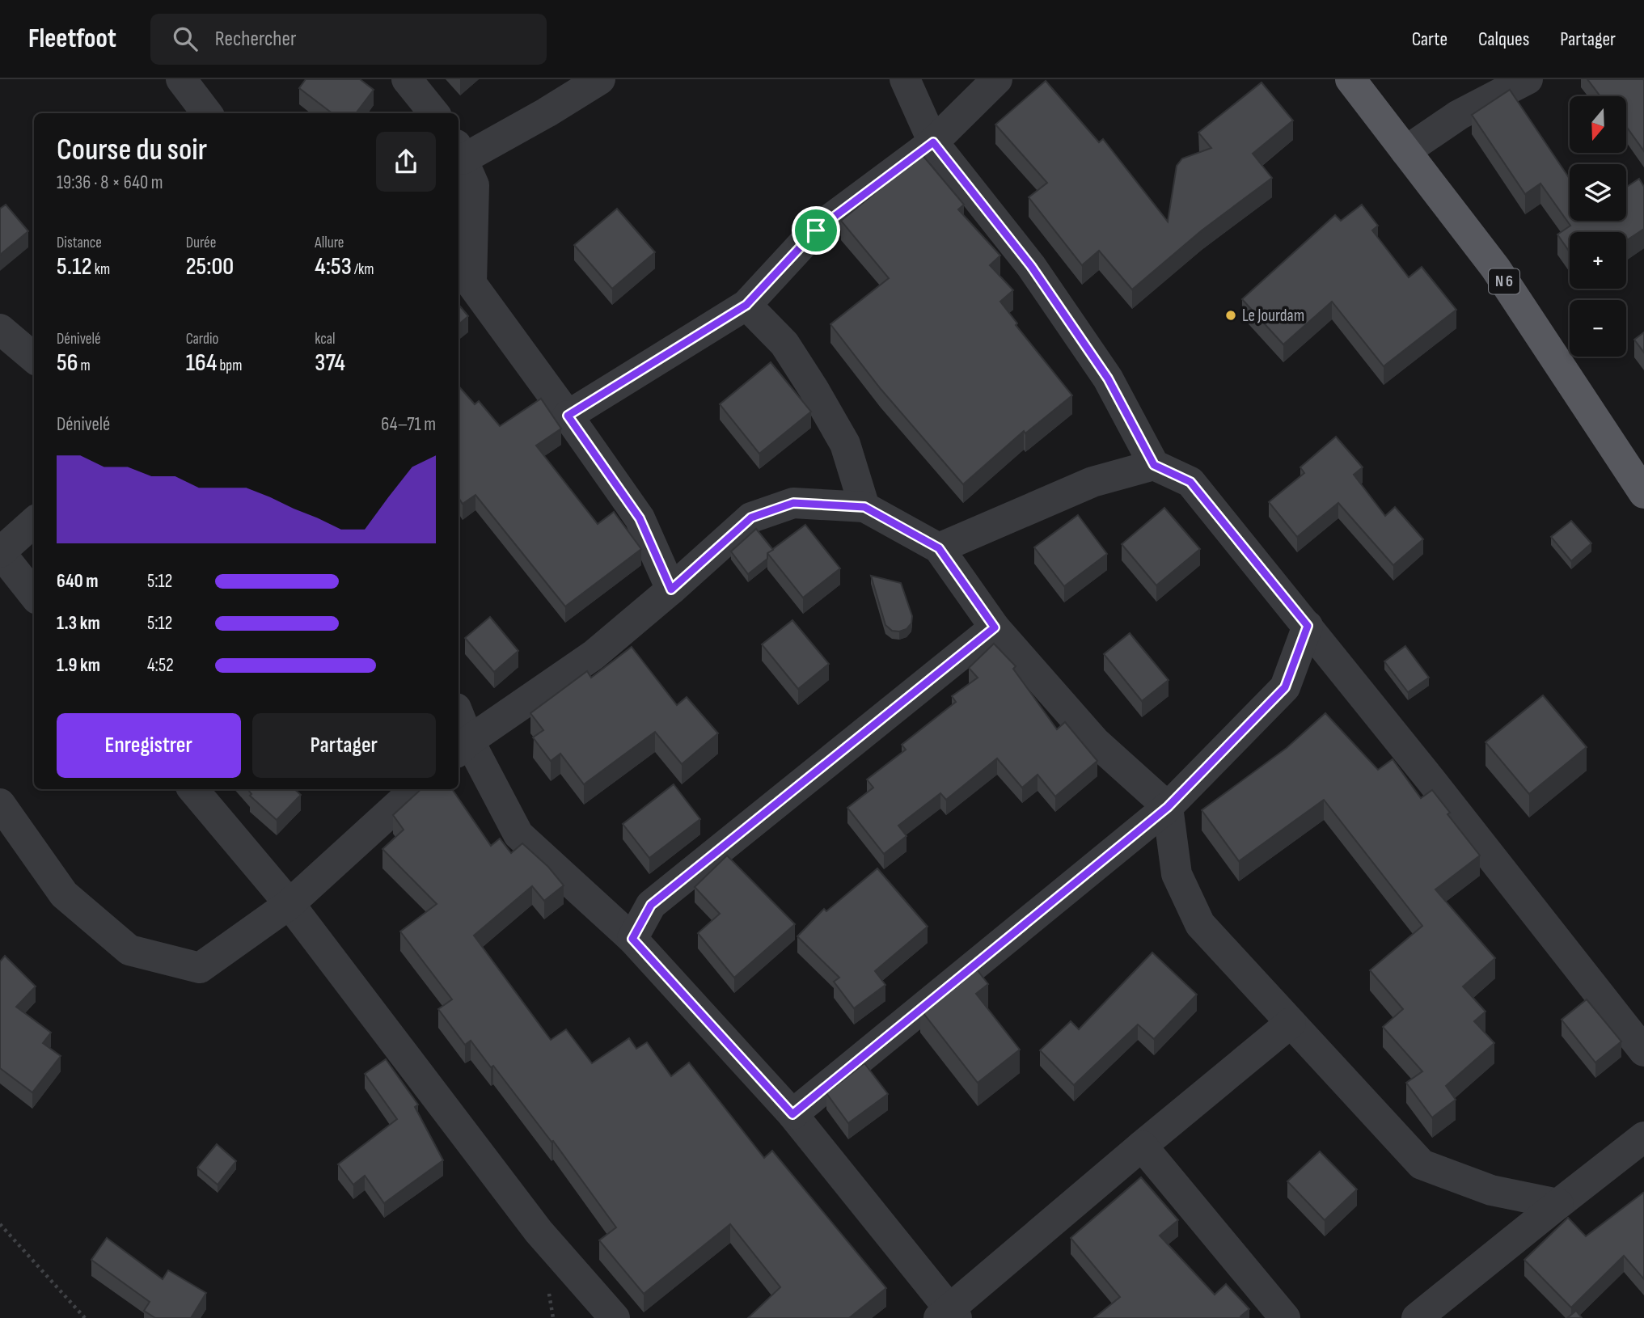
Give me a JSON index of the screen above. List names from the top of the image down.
{
  "streets": {
    "main road": ["N 6"]
  },
  "places": ["Le Jourdam"],
  "north": "bottom",
  "page": {
    "header": "Fleetfoot",
    "search": "Rechercher",
    "nav": ["Carte", "Calques", "Partager"],
    "map_buttons": ["+", "−"],
    "heading": ["Course du soir", "19:36 · 8 × 640 m"],
    "stats": [
      ["Distance", "5.12 km"],
      ["Durée", "25:00"],
      ["Allure", "4:53 /km"],
      ["Dénivelé", "56 m"],
      ["Cardio", "164 bpm"],
      ["kcal", "374"]
    ],
    "chart": ["Dénivelé", "64–71 m"],
    "list": [
      {
        "name": "640 m",
        "note": "5:12"
      },
      {
        "name": "1.3 km",
        "note": "5:12"
      },
      {
        "name": "1.9 km",
        "note": "4:52"
      }
    ],
    "buttons": ["Enregistrer", "Partager"]
  }
}
